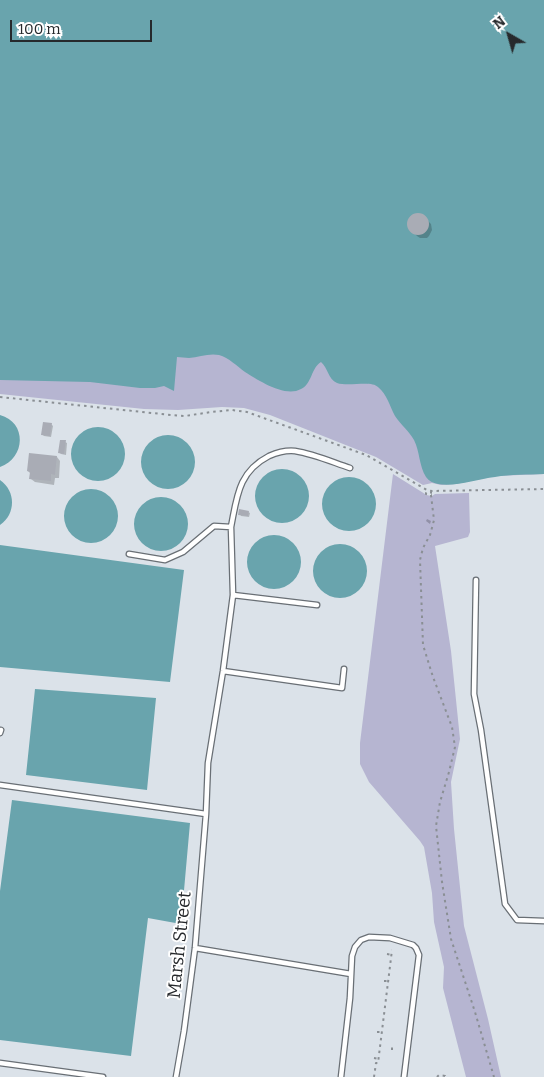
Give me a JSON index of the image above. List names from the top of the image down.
{
  "streets": {
    "lane": ["Marsh Street"]
  },
  "scale_bar": "100 m",
  "north": "top left"
}
